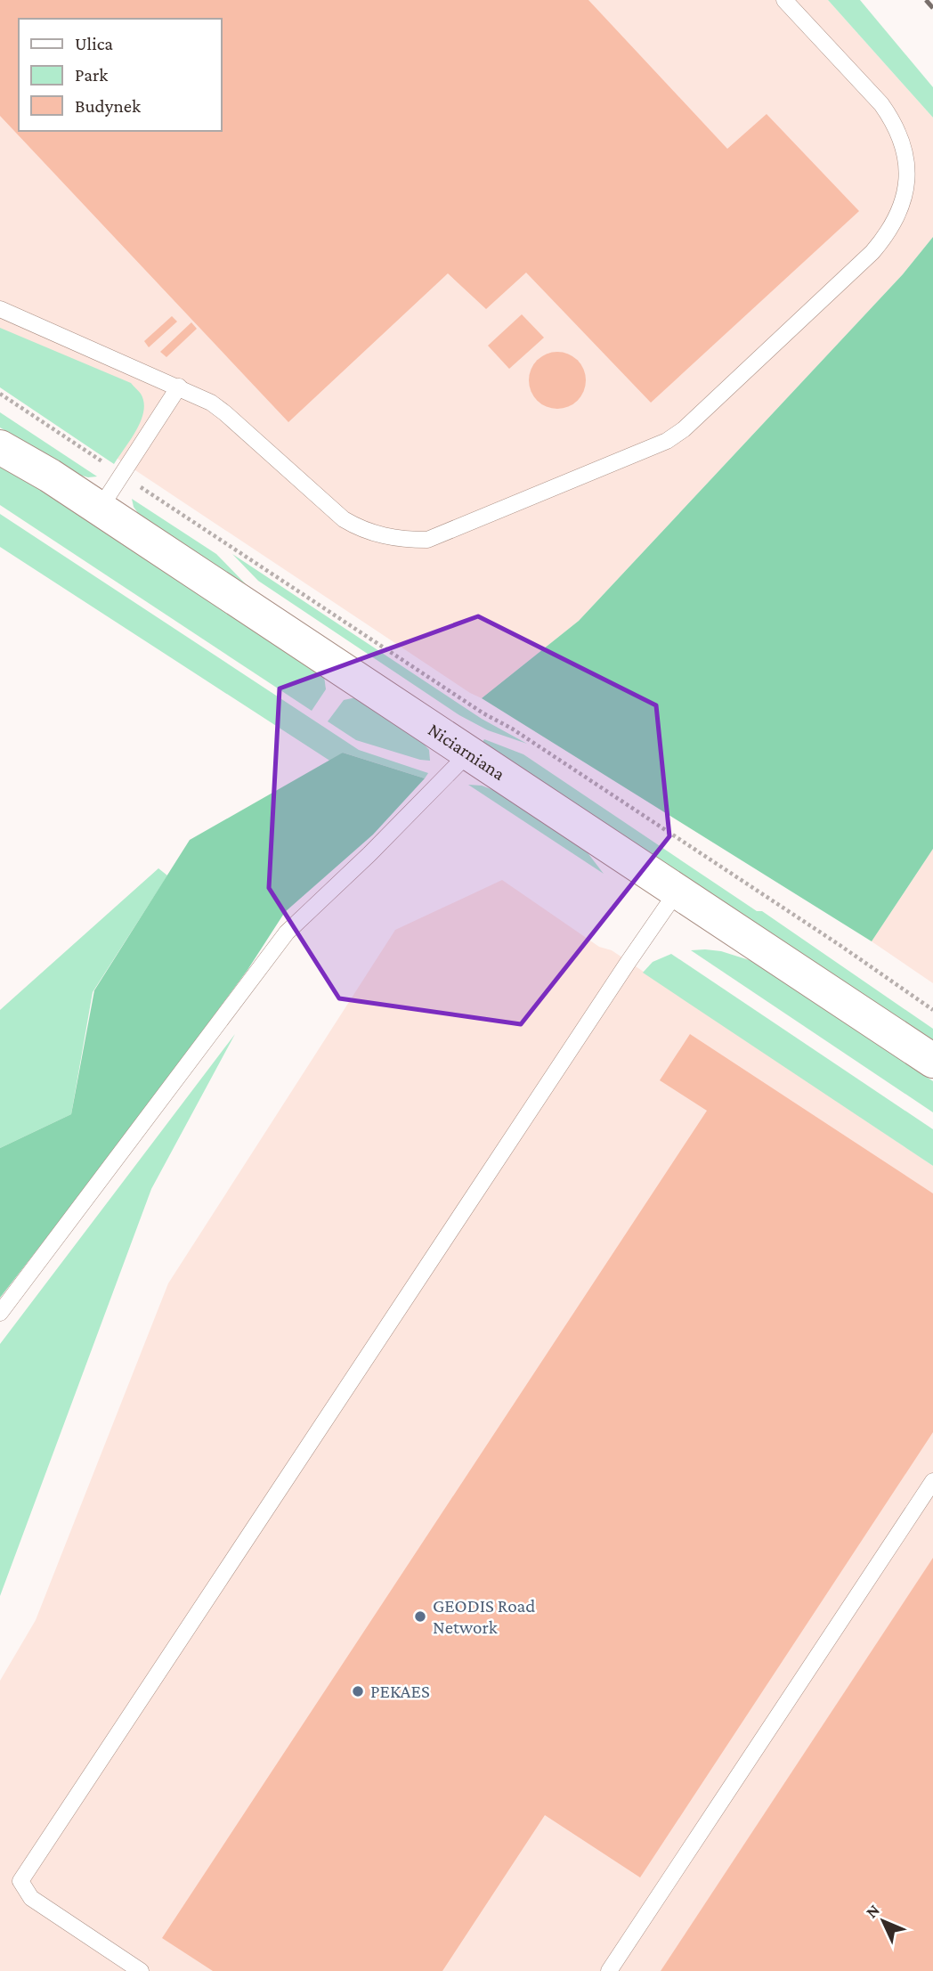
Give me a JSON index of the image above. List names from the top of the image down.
{
  "streets": {
    "street": ["Niciarniana"]
  },
  "places": ["GEODIS Road Network", "PEKAES"],
  "legend": ["Ulica", "Park", "Budynek"],
  "north": "top left"
}
